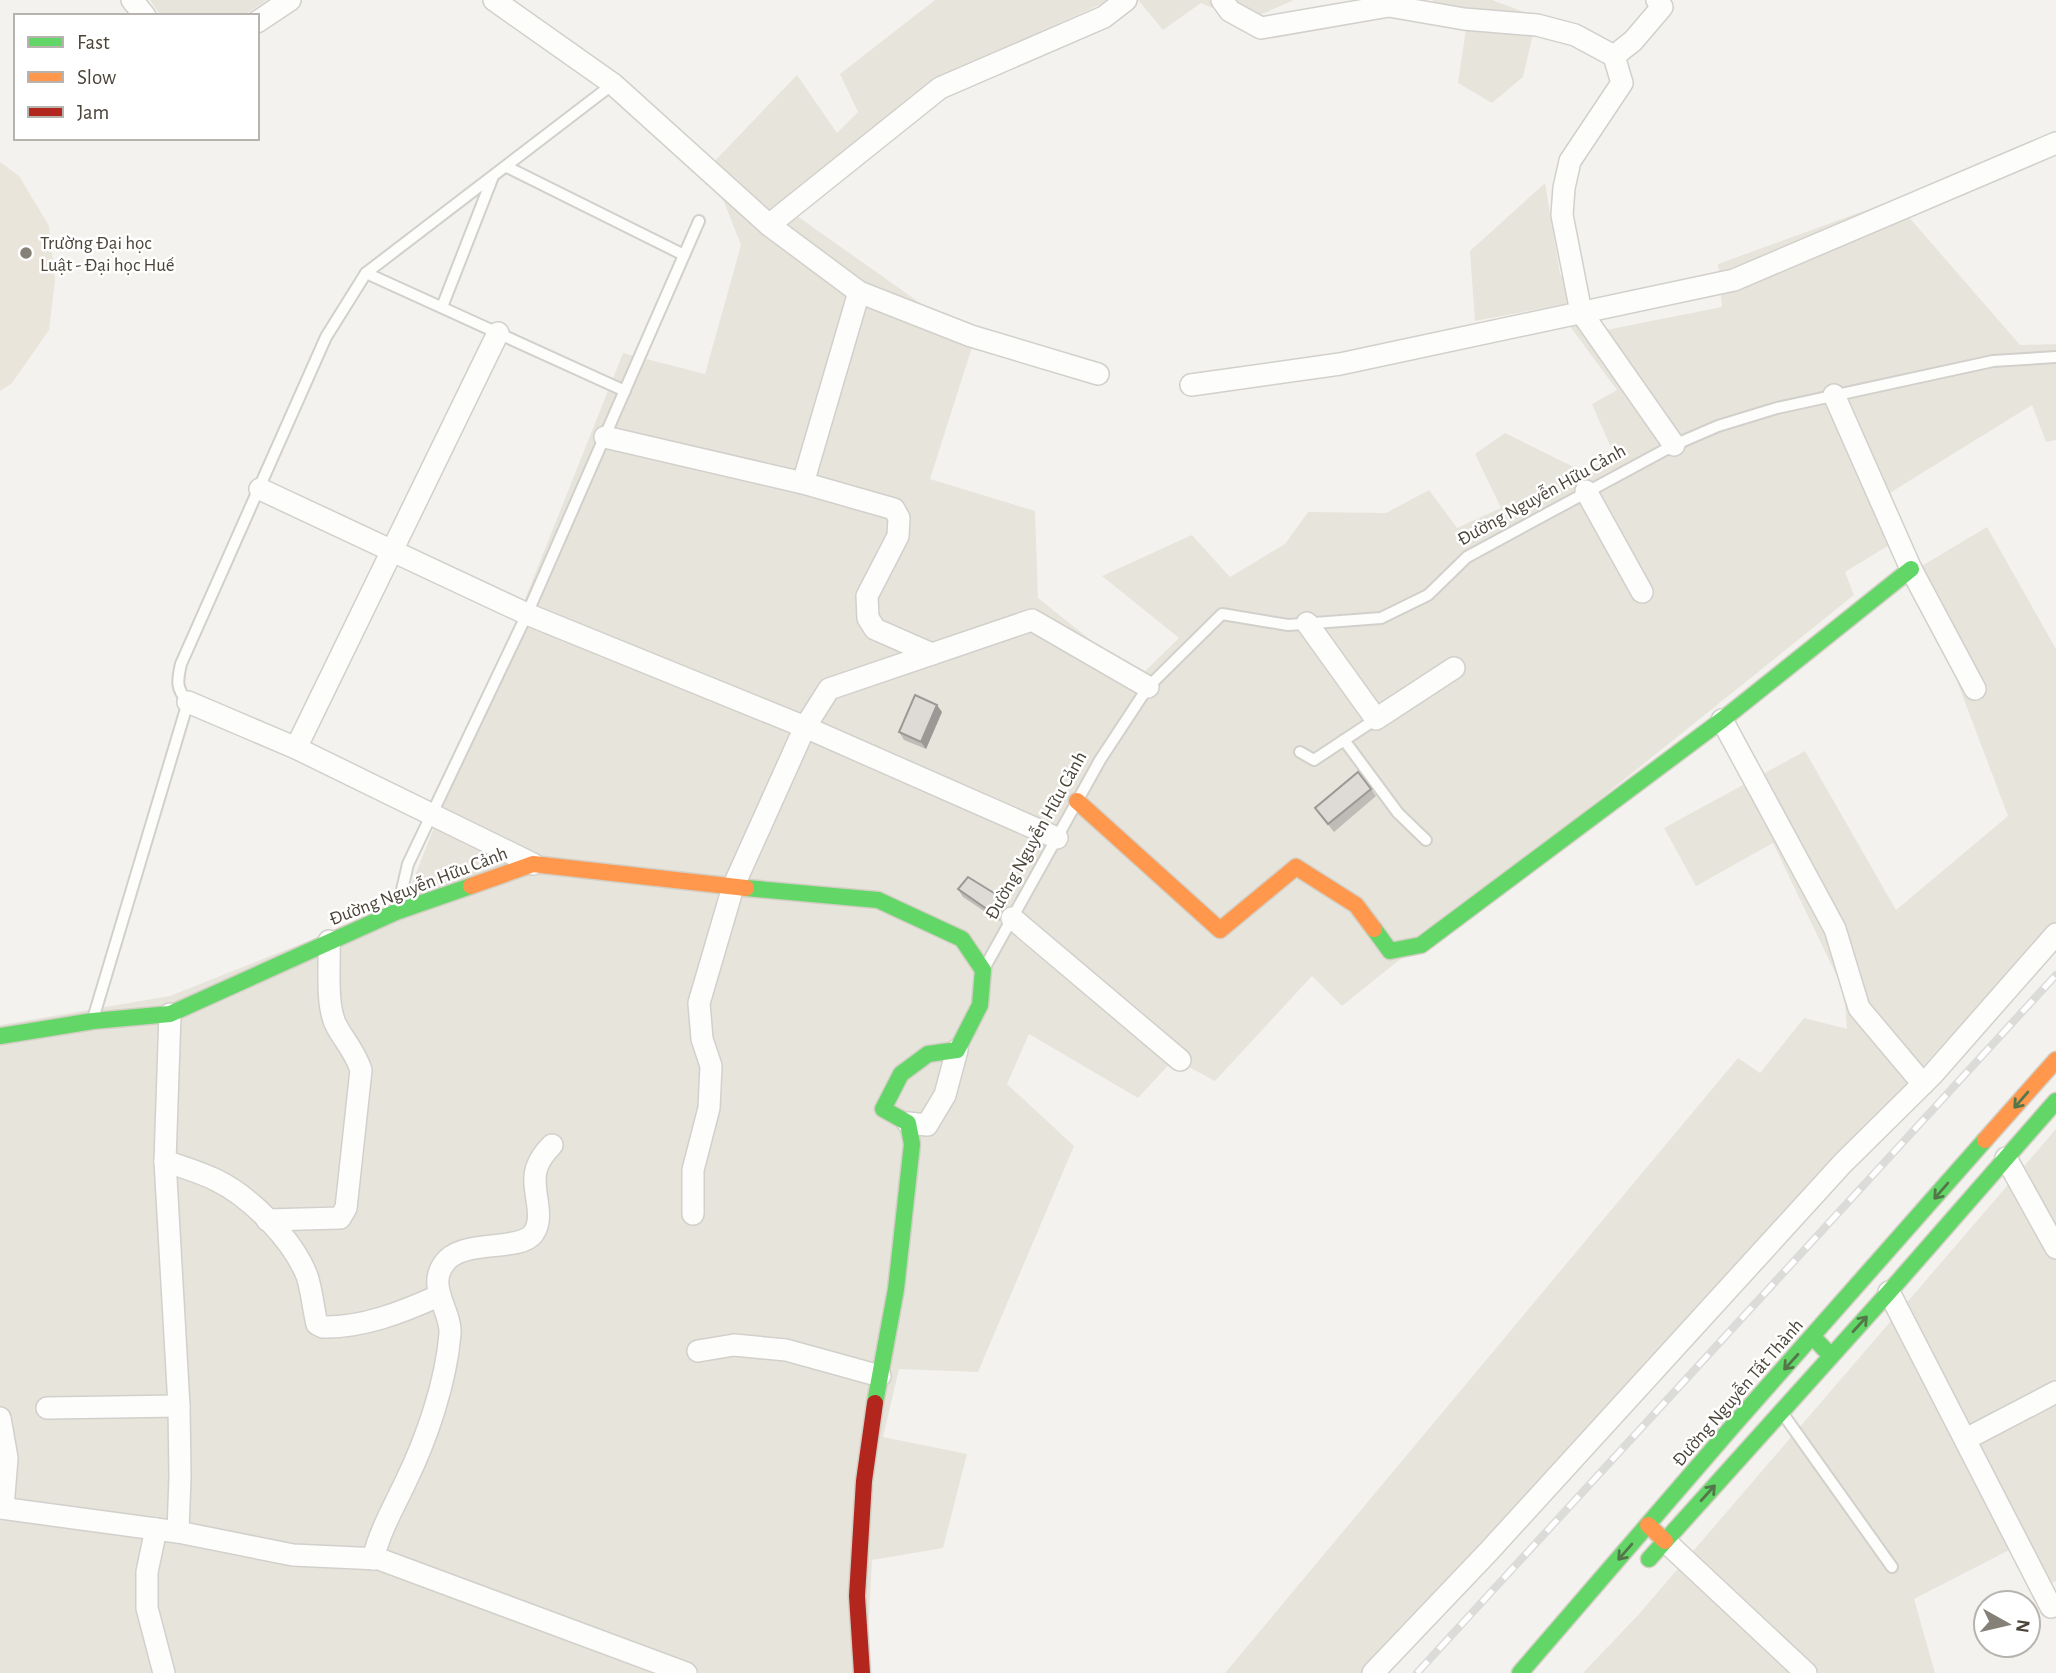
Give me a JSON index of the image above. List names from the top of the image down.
{
  "streets": {
    "main road": ["Đường Nguyễn Hữu Cảnh", "Đường Nguyễn Tất Thành"]
  },
  "places": ["Trường Đại học Luật - Đại học Huế"],
  "legend": ["Fast", "Slow", "Jam"],
  "north": "right"
}
